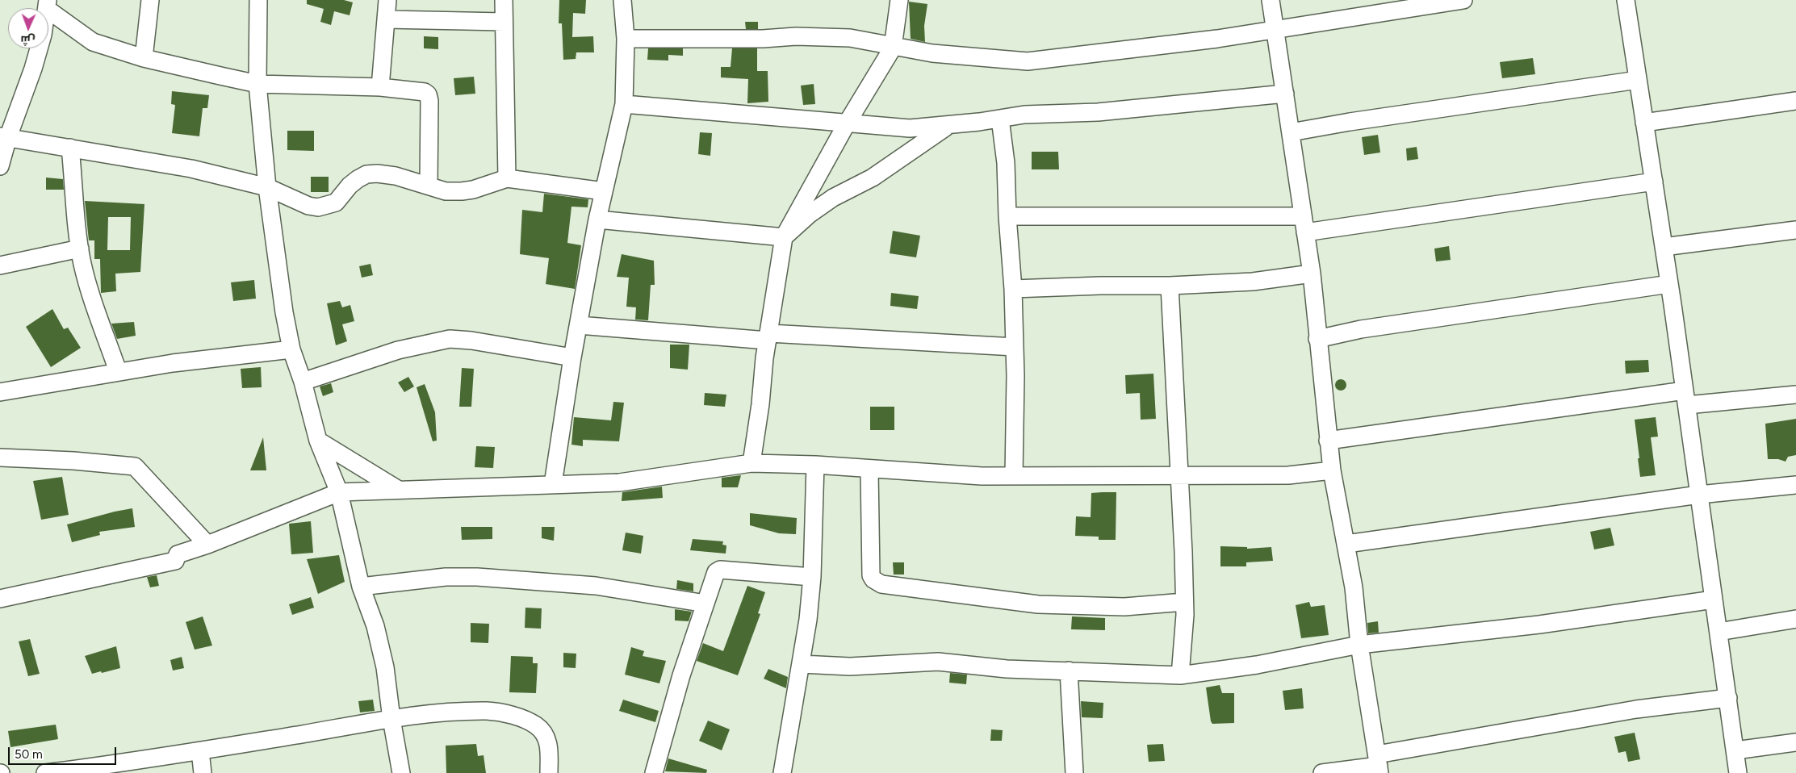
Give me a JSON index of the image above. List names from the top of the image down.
{
  "scale_bar": "50 m",
  "north": "bottom"
}
